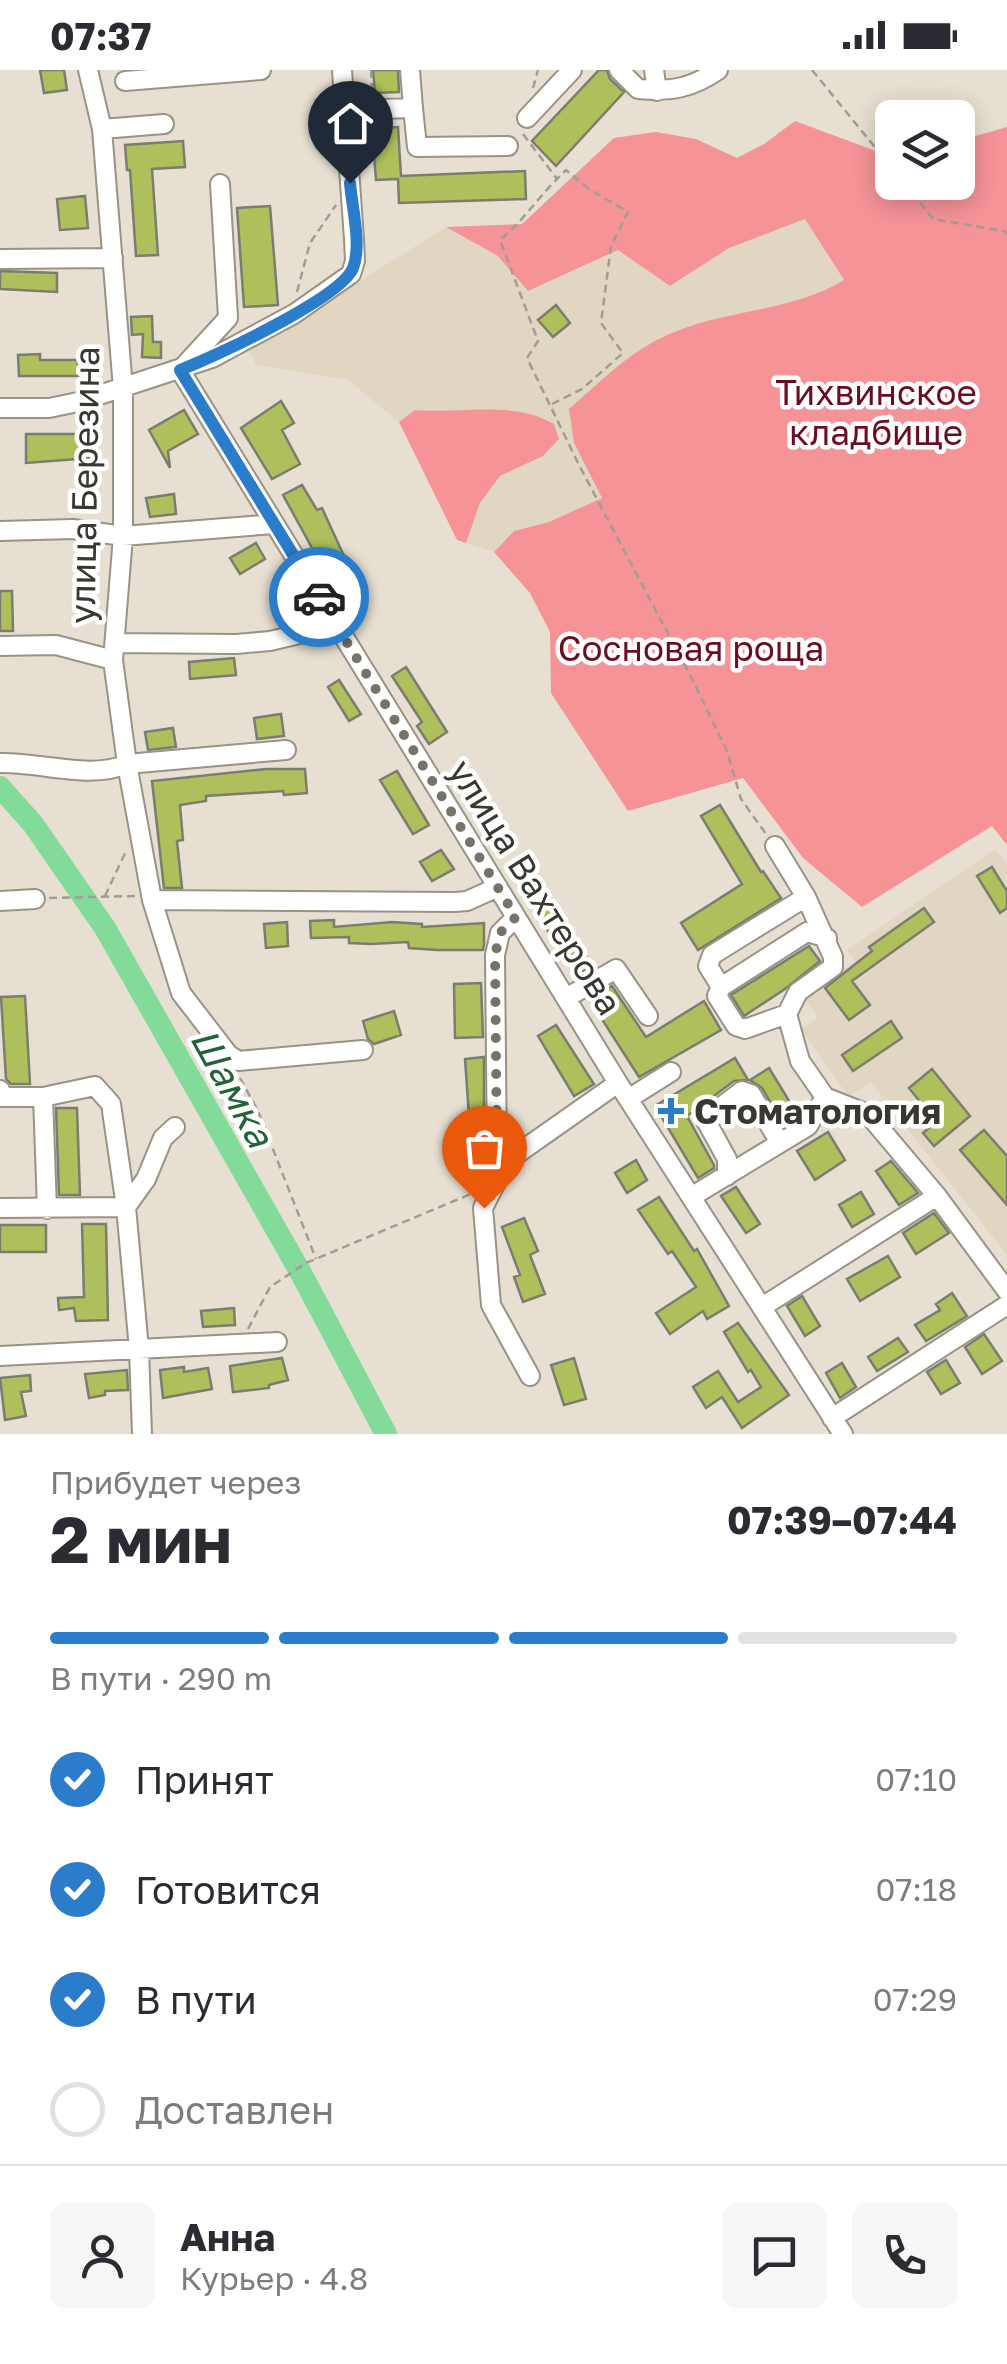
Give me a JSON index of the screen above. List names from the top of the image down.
{
  "streets": {
    "street": ["улица Березина", "улица Вахтерова"]
  },
  "water": ["Шамка"],
  "parks": ["Тихвинское кладбище", "Сосновая роща"],
  "places": {
    "health": ["Стоматология"]
  },
  "page": {
    "status": "07:37",
    "heading": ["2 мин", "Прибудет через", "07:39–07:44"],
    "panel": ["Анна", "Курьер · 4.8"],
    "bar": "В пути · 290 m",
    "list": [
      ["Принят", "07:10"],
      ["Готовится", "07:18"],
      ["В пути", "07:29"],
      "Доставлен"
    ]
  }
}
